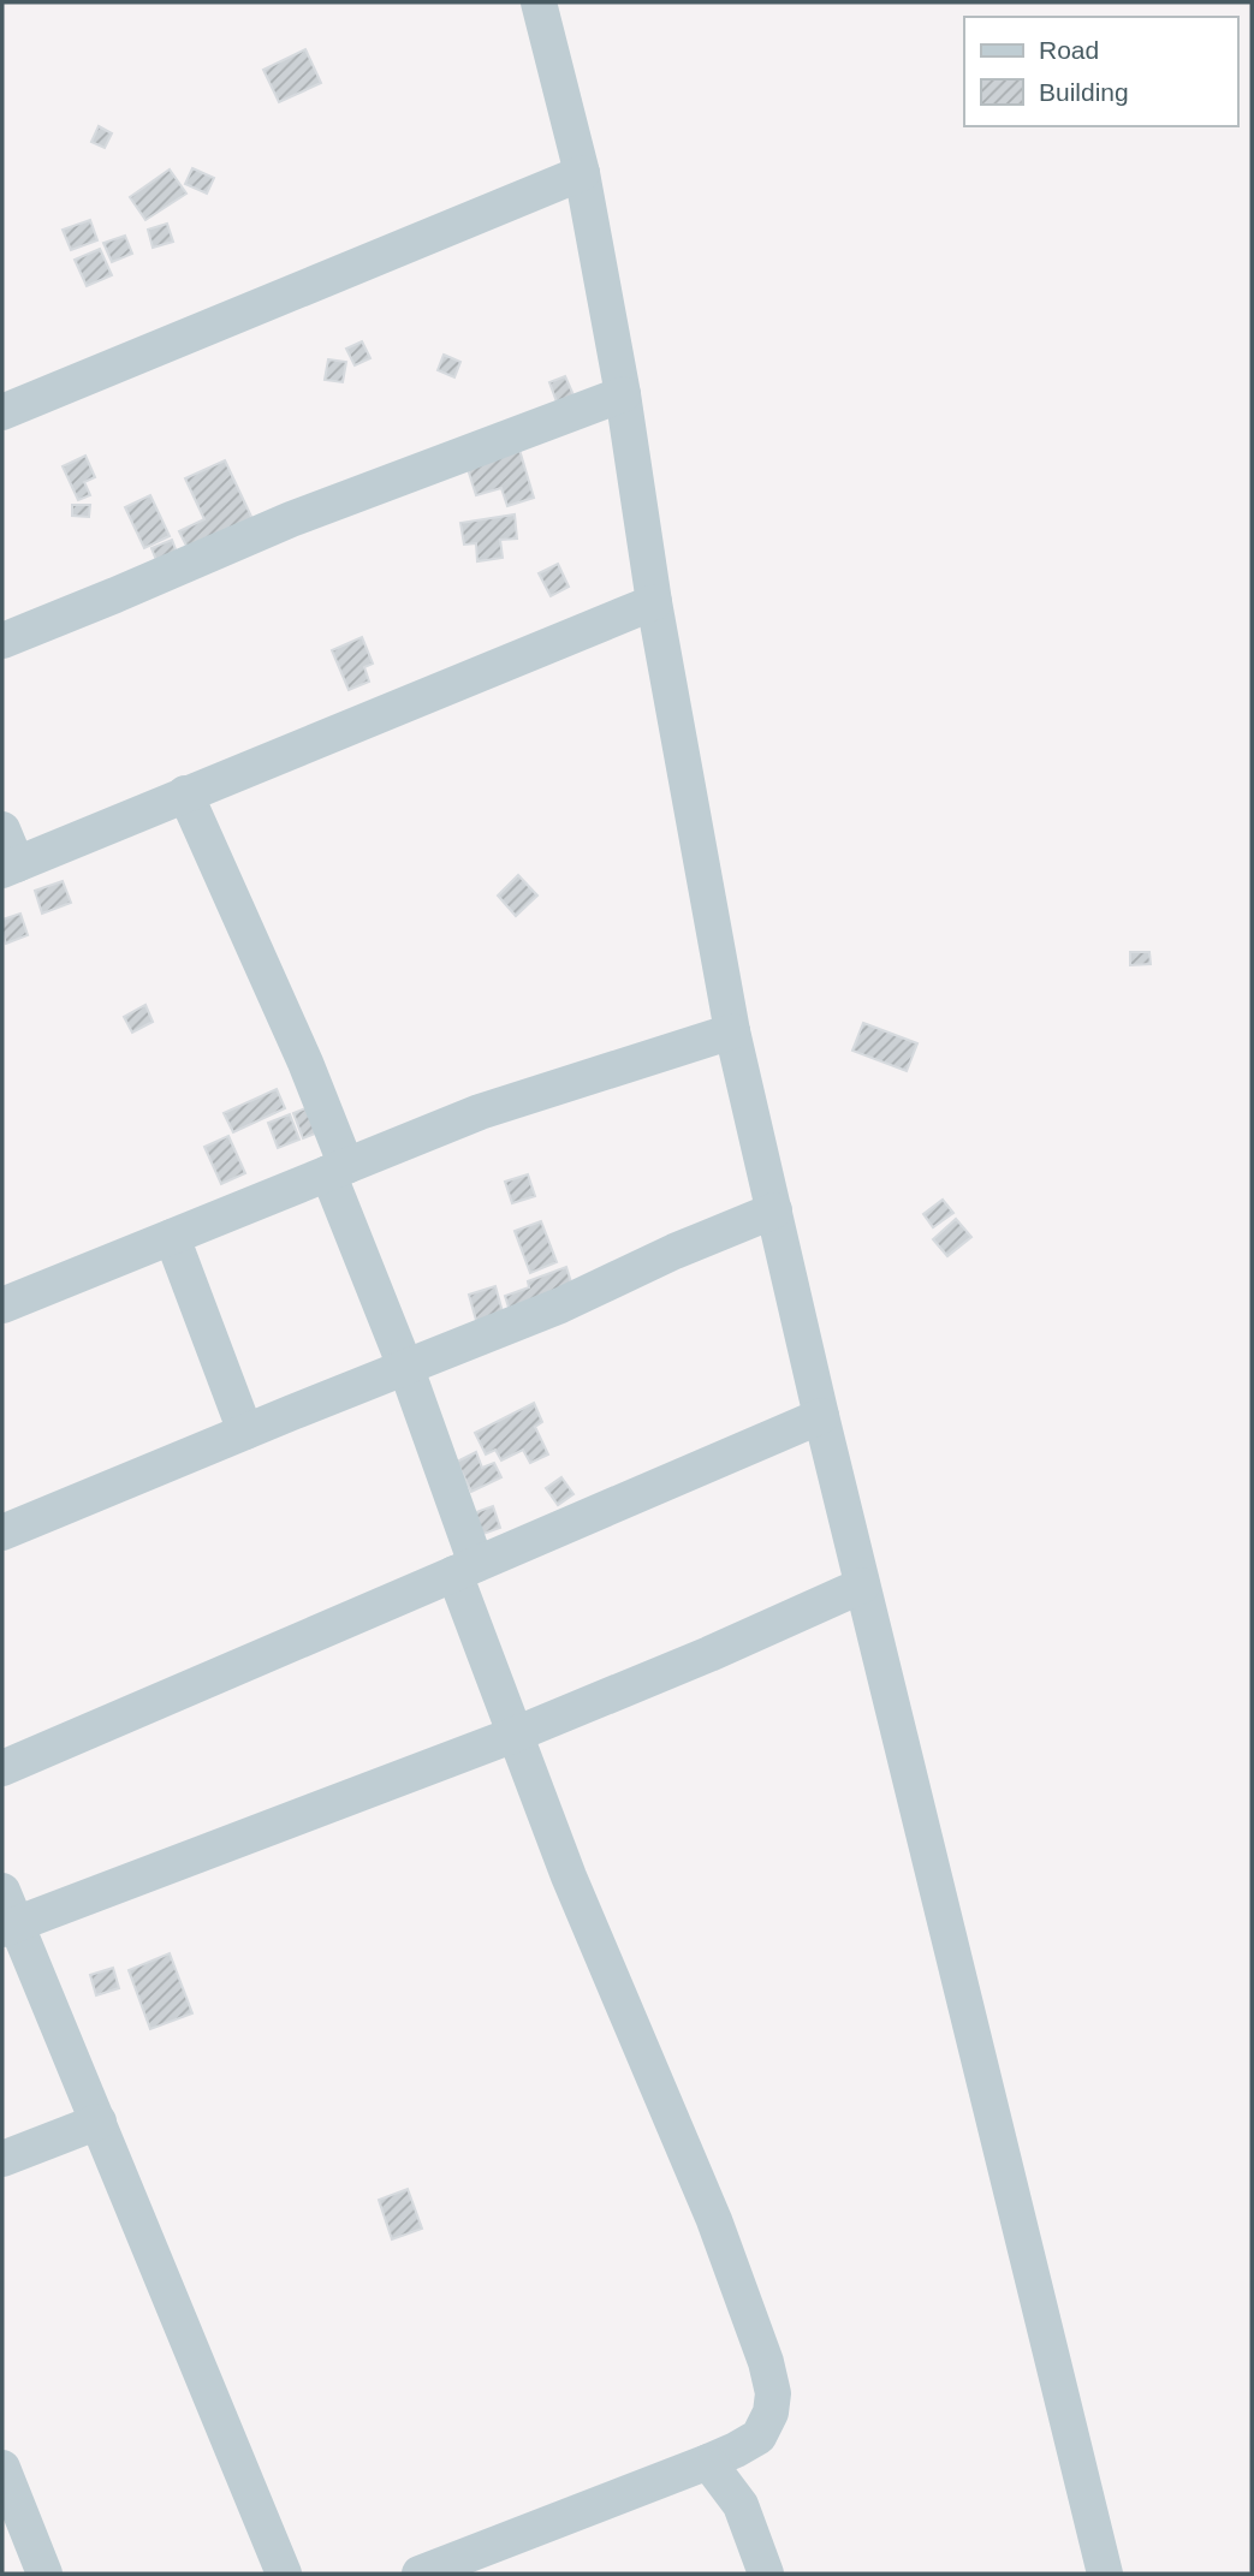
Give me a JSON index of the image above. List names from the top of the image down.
{
  "legend": ["Road", "Building"]
}
